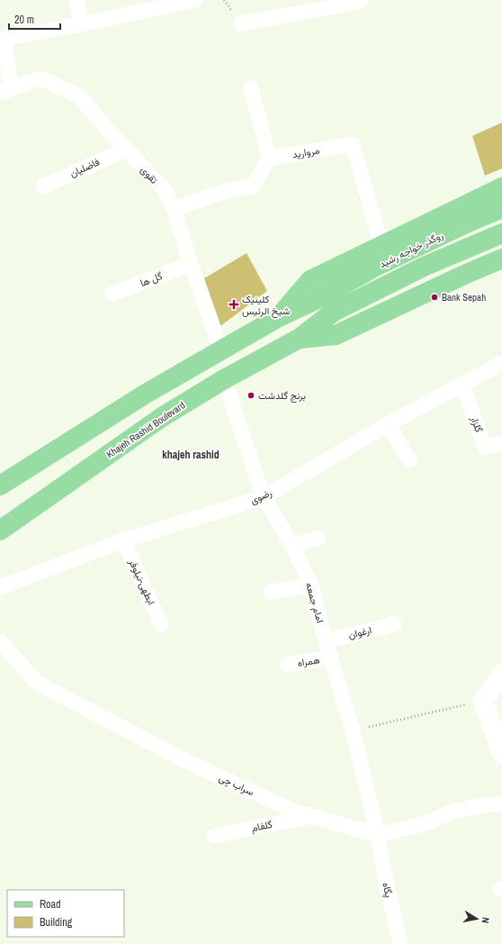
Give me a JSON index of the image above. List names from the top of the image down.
{
  "streets": {
    "main road": ["روگذر خواجه رشید", "Khajeh Rashid Boulevard"],
    "street": [
      "مروارید",
      "فاضلیان",
      "تقوی",
      "گل ها",
      "گلزار",
      "رضوی",
      "ابطهی-نیلوفر",
      "امام جمعه",
      "ارغوان",
      "همراه",
      "سراب چی",
      "گلفام",
      "پگاه"
    ]
  },
  "crossings": [
    ["فاضلیان", "تقوی"],
    ["تقوی", "گل ها"],
    ["گلزار", "رضوی"],
    ["Khajeh Rashid Boulevard", "امام جمعه"],
    ["رضوی", "ابطهی-نیلوفر"],
    ["رضوی", "امام جمعه"],
    ["امام جمعه", "ارغوان"],
    ["امام جمعه", "همراه"],
    ["امام جمعه", "سراب چی"],
    ["امام جمعه", "پگاه"],
    ["سراب چی", "گلفام"],
    ["سراب چی", "پگاه"]
  ],
  "districts": ["khajeh rashid"],
  "places": {
    "other": ["Bank Sepah", "برنج گلدشت"],
    "health": ["کلینیک شیخ الرئیس"]
  },
  "legend": ["Road", "Building"],
  "scale_bar": "20 m",
  "north": "right"
}
